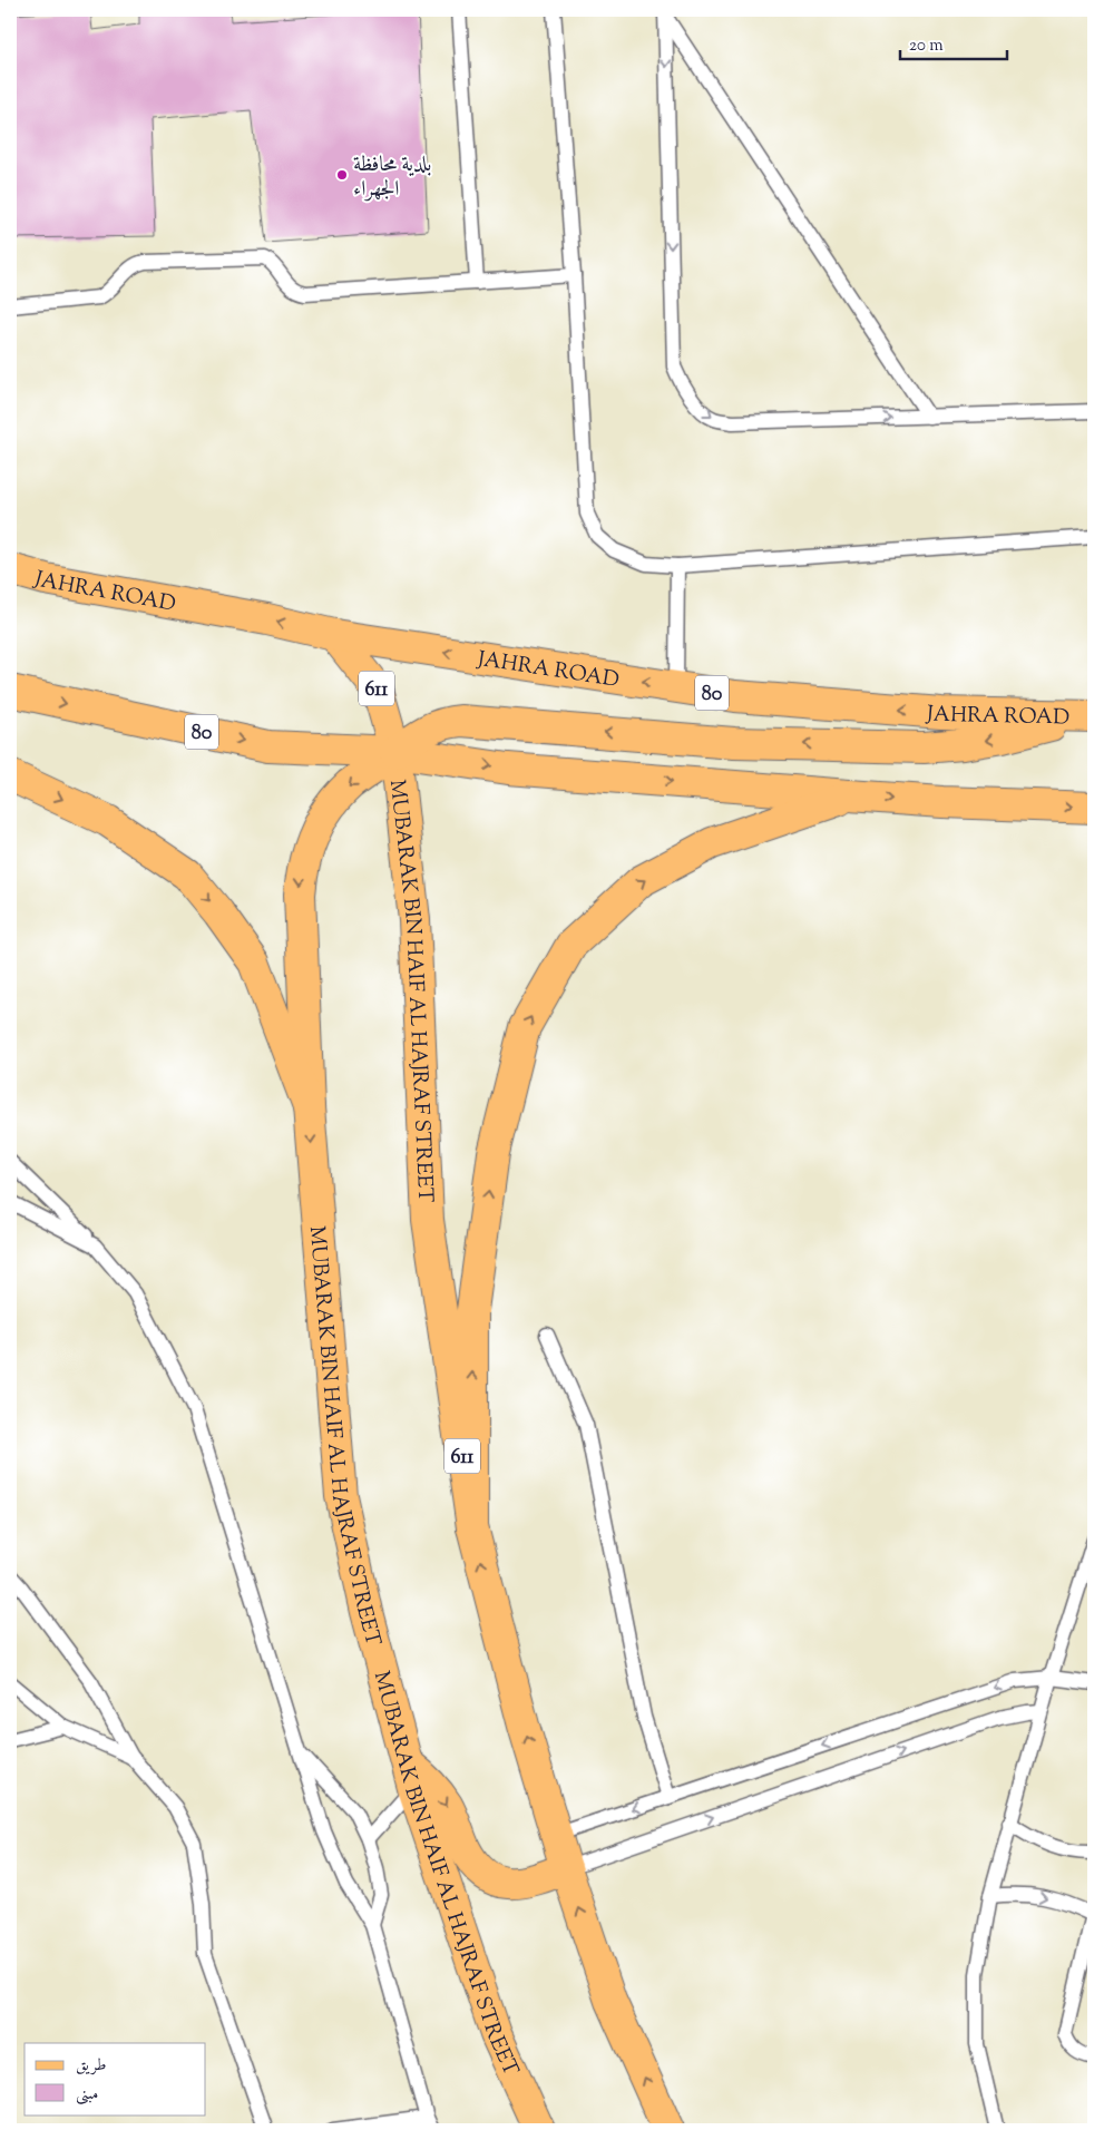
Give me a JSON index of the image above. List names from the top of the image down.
{
  "streets": {
    "main road": [
      "JAHRA ROAD",
      "611",
      "80",
      "MUBARAK BIN HAIF AL HAJRAF STREET"
    ]
  },
  "crossings": [
    ["JAHRA ROAD", "MUBARAK BIN HAIF AL HAJRAF STREET"],
    ["80", "MUBARAK BIN HAIF AL HAJRAF STREET"]
  ],
  "places": ["بلدية محافظة الجهراء"],
  "legend": ["طريق", "مبنى"],
  "scale_bar": "20 m"
}
